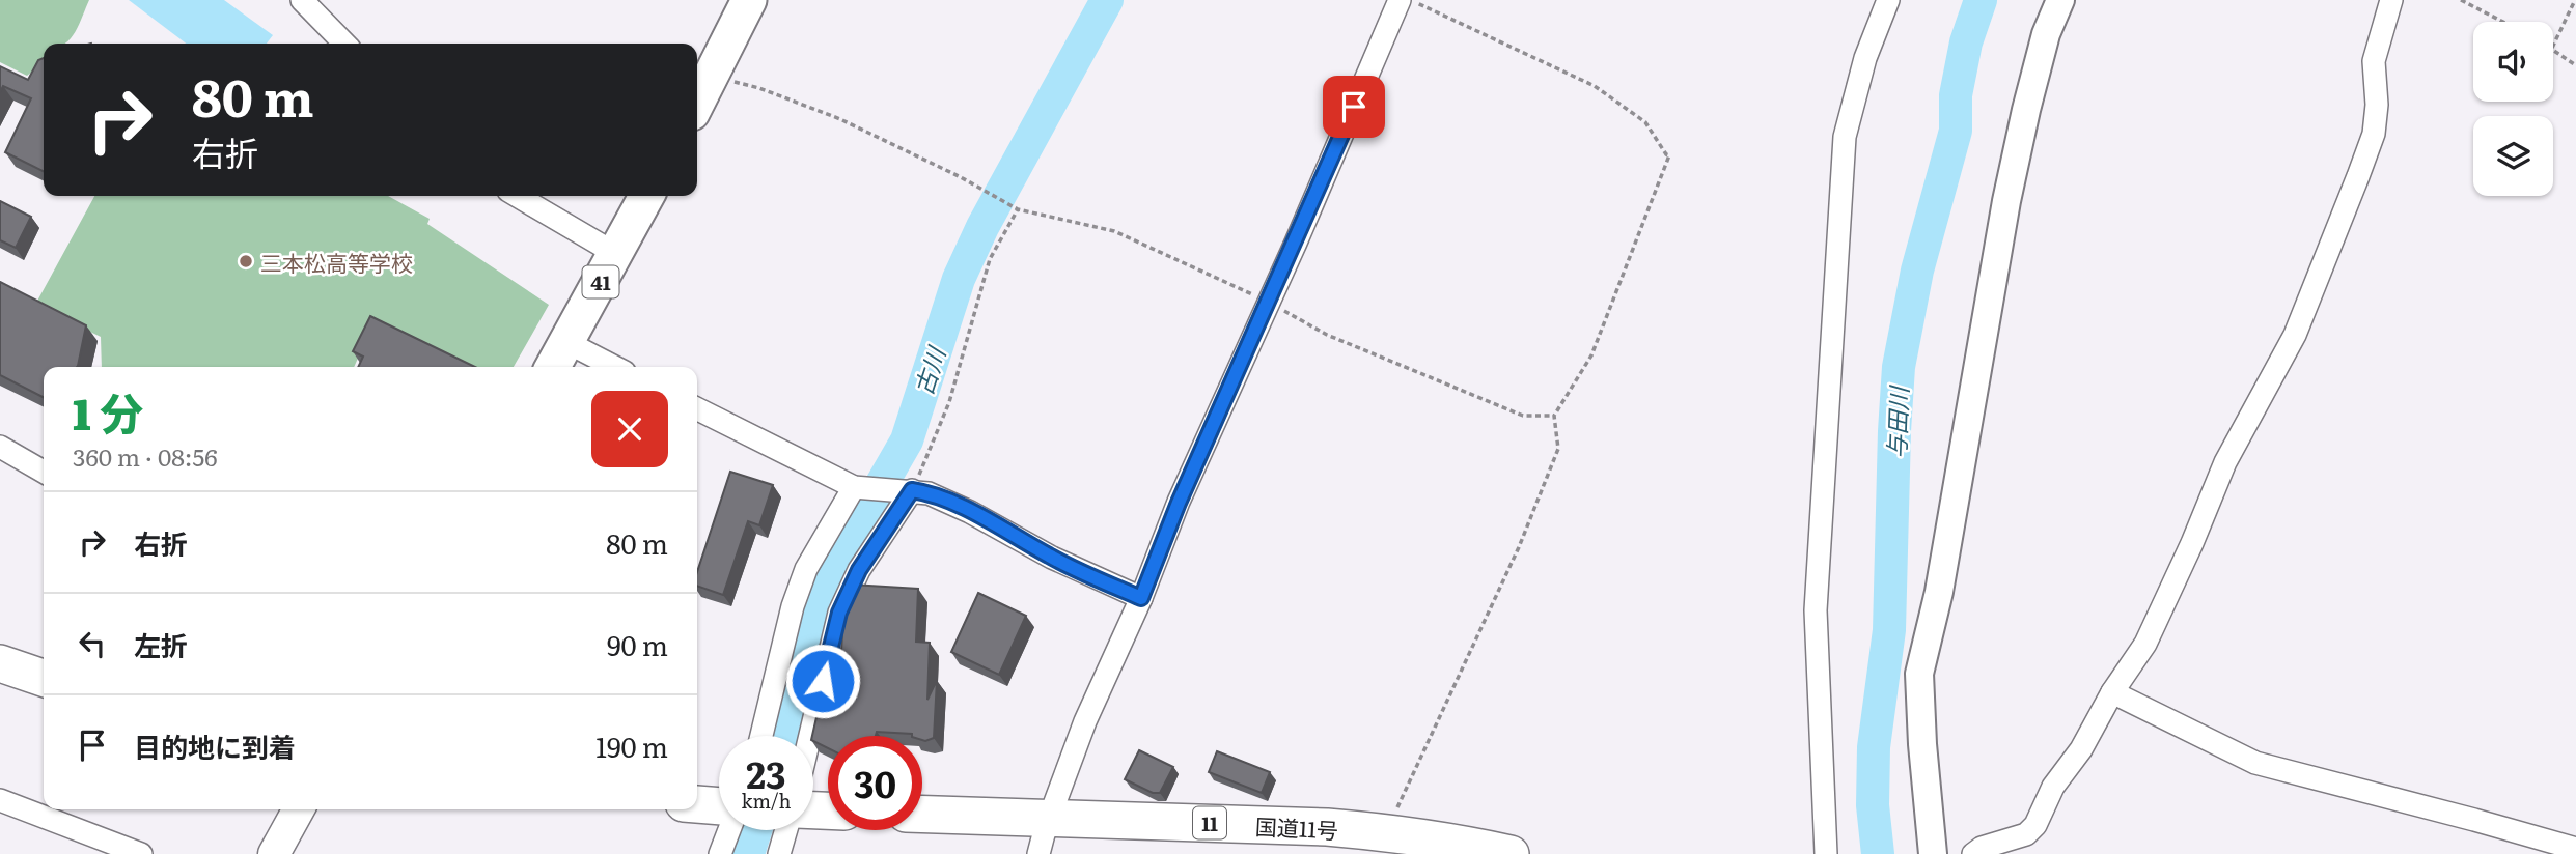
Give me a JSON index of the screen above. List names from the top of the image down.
{
  "streets": {
    "highway": ["11", "国道11号"],
    "main road": ["41"]
  },
  "water": ["古川", "与田川"],
  "places": ["三本松高等学校"],
  "page": {
    "turn": ["80 m", "右折"],
    "heading": ["1 分", "360 m · 08:56"],
    "list": [
      {
        "name": "右折",
        "value": "80 m"
      },
      {
        "name": "左折",
        "value": "90 m"
      },
      {
        "name": "目的地に到着",
        "value": "190 m"
      }
    ],
    "speed": "23 km/h",
    "limit": "30"
  }
}
